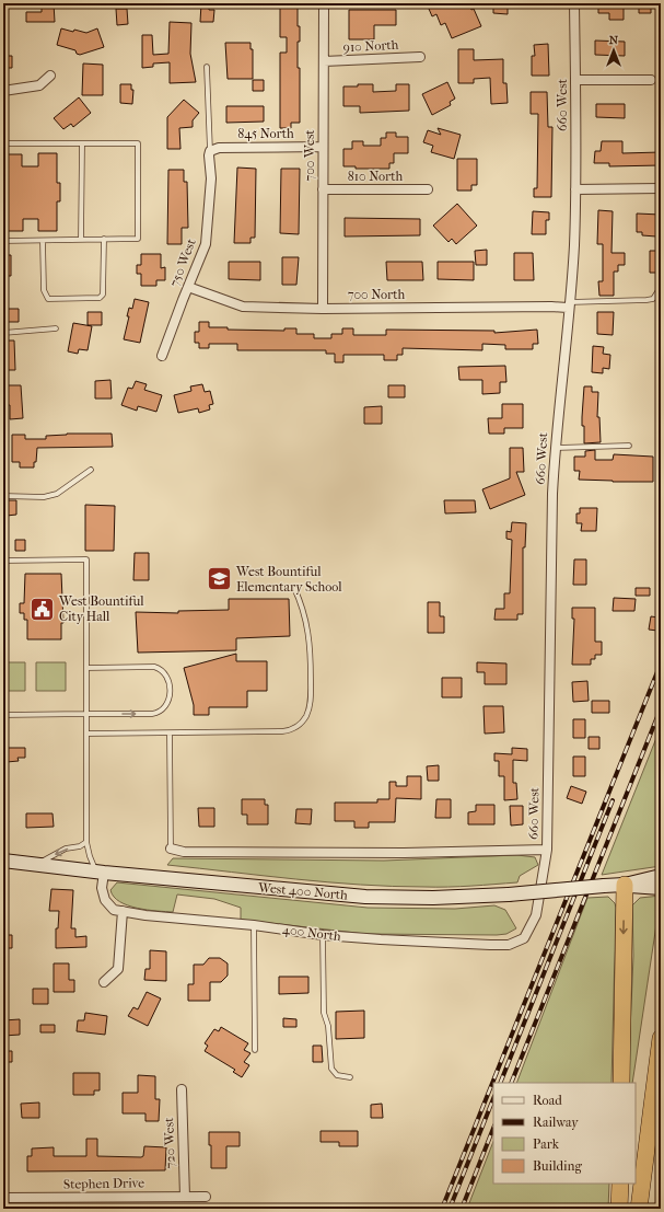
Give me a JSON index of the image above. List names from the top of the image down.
{
  "streets": {
    "street": [
      "910 North",
      "660 West",
      "845 North",
      "700 West",
      "810 North",
      "750 West",
      "700 North",
      "West 400 North",
      "400 North",
      "720 West",
      "Stephen Drive"
    ]
  },
  "crossings": [
    ["910 North", "700 West"],
    ["660 West", "700 North"],
    ["660 West", "400 North"],
    ["845 North", "700 West"],
    ["845 North", "750 West"],
    ["700 West", "810 North"],
    ["700 West", "700 North"],
    ["750 West", "700 North"],
    ["West 400 North", "400 North"],
    ["720 West", "Stephen Drive"]
  ],
  "places": {
    "school or university": ["West Bountiful Elementary School"],
    "public building": ["West Bountiful City Hall"]
  },
  "legend": [
    "Road",
    "Railway",
    "Park",
    "Building"
  ],
  "north": "top"
}
